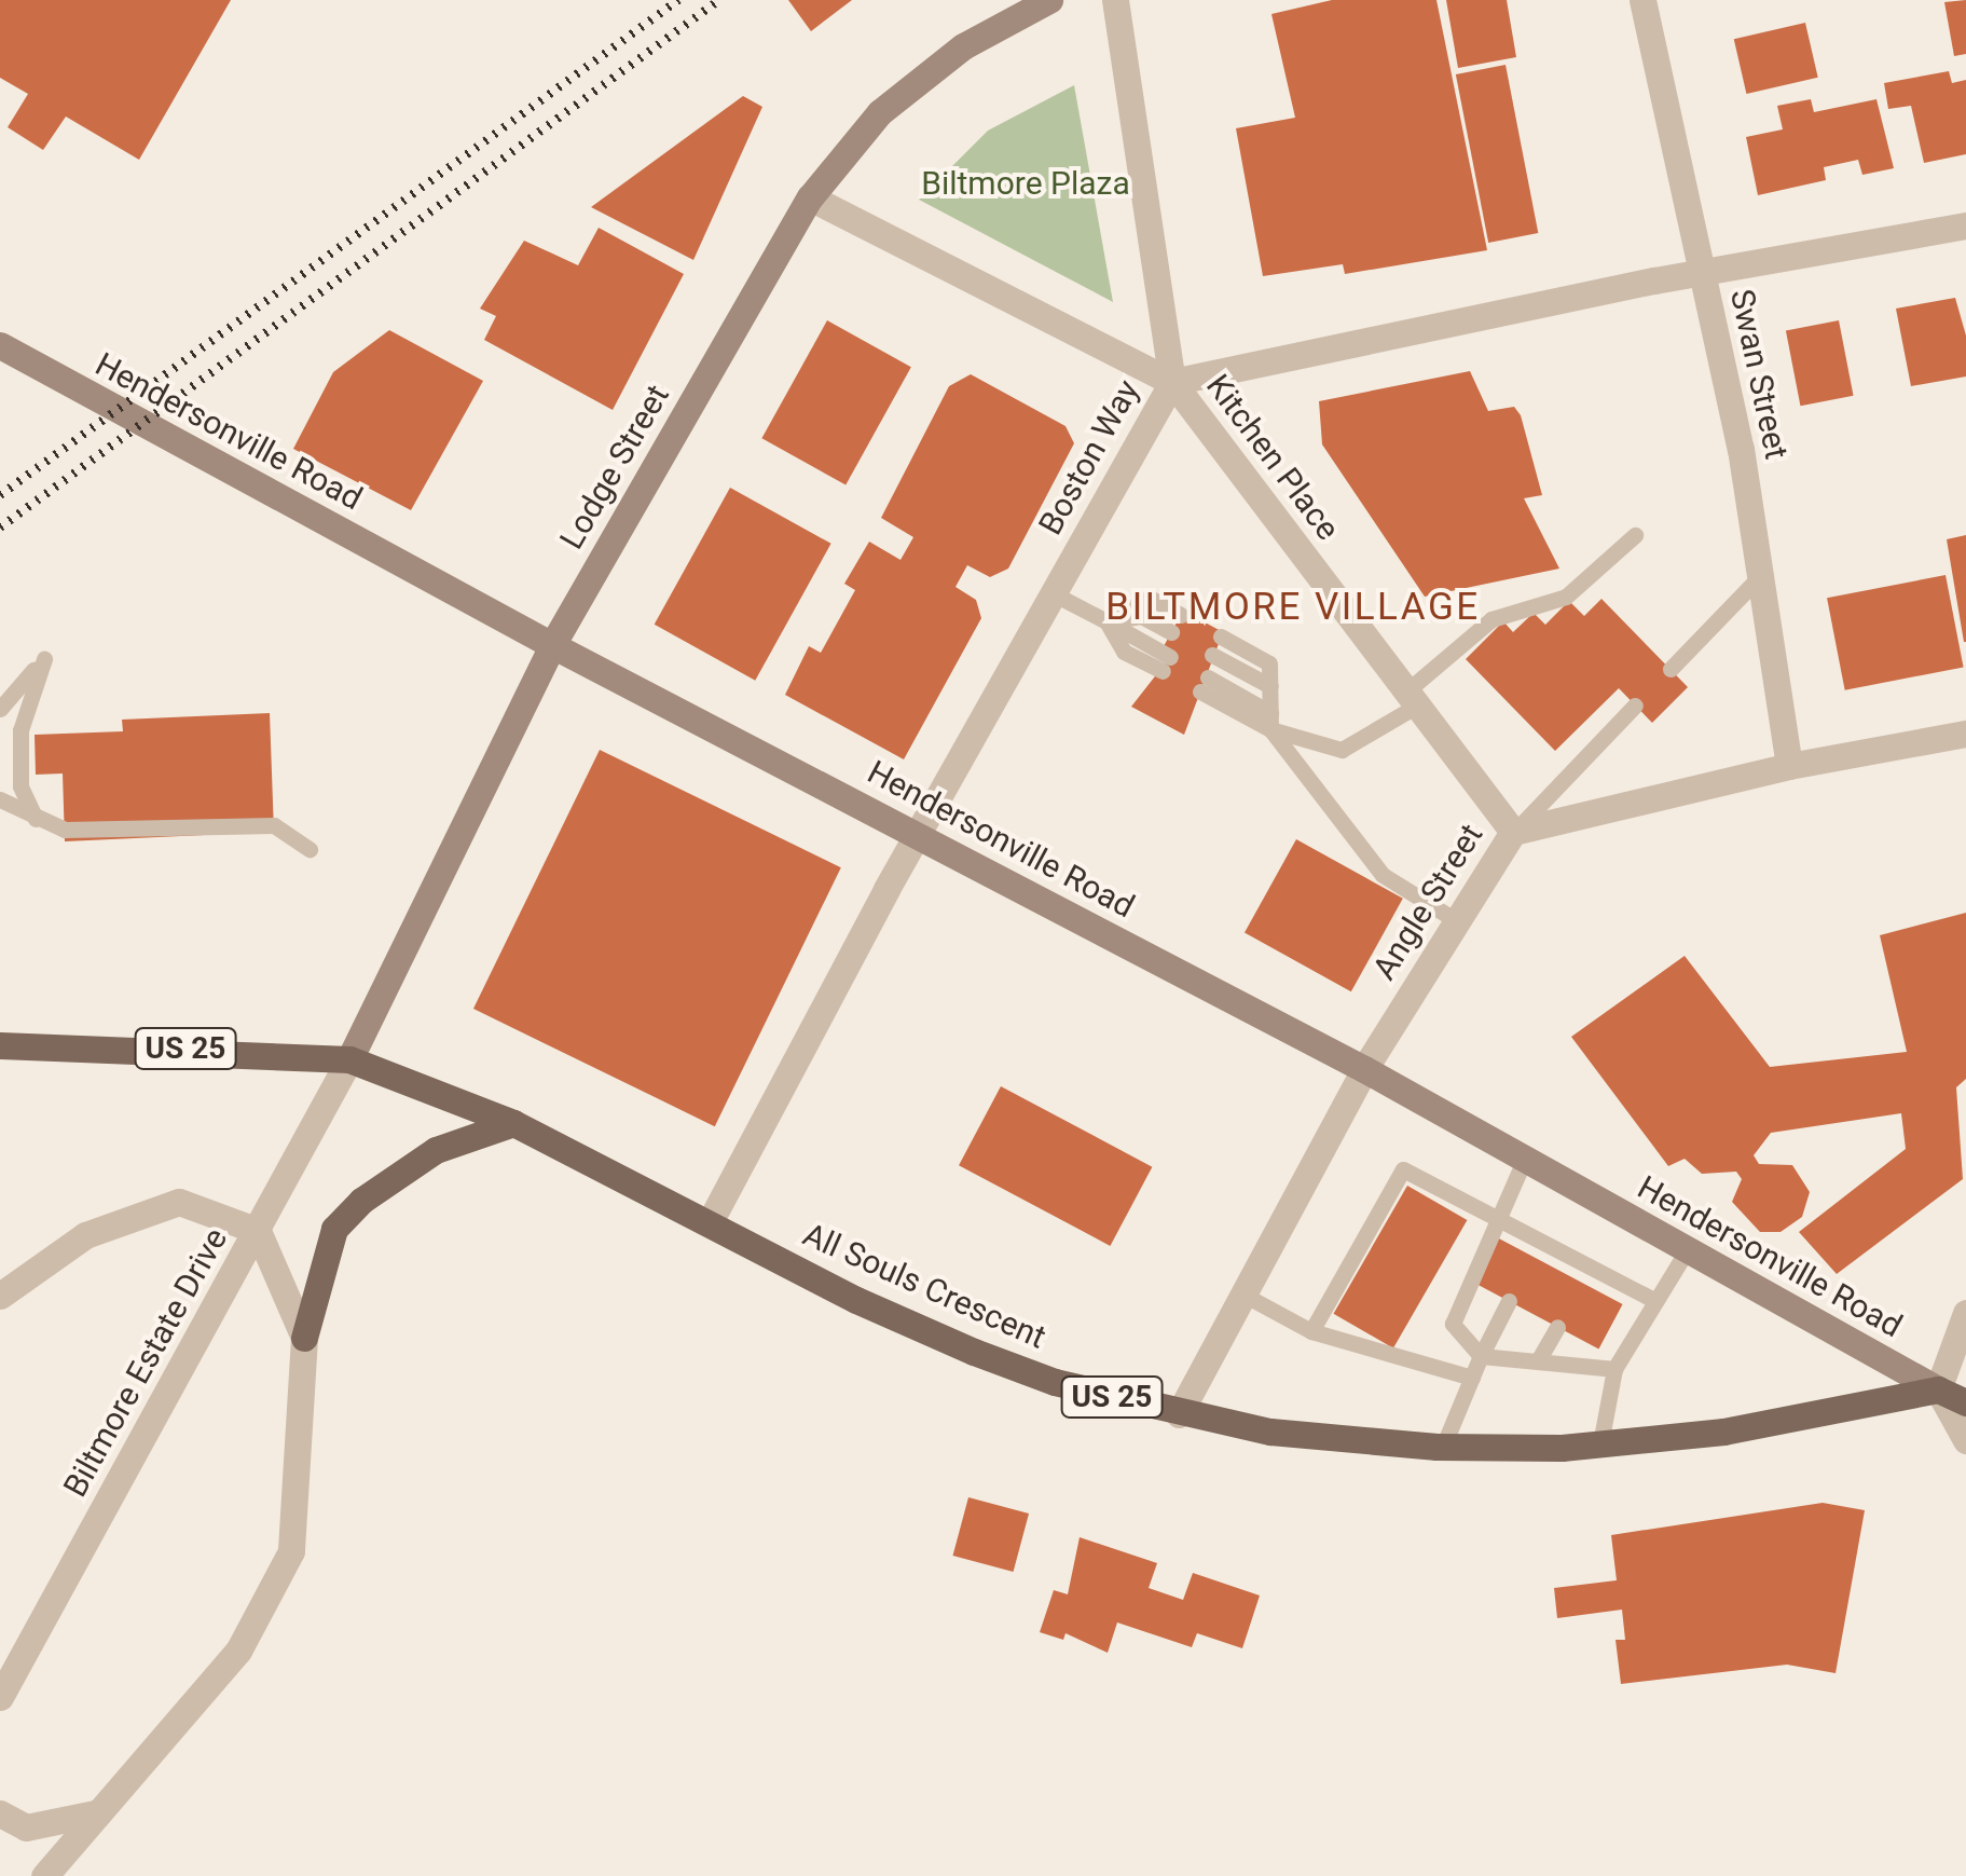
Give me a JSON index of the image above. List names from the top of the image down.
{
  "streets": {
    "main road": [
      "Hendersonville Road",
      "Lodge Street",
      "US 25",
      "All Souls Crescent"
    ],
    "street": [
      "Swan Street",
      "Boston Way",
      "Kitchen Place",
      "Angle Street",
      "Biltmore Estate Drive"
    ]
  },
  "crossings": [
    ["Swan Street", "Boston Way"],
    ["Swan Street", "Angle Street"],
    ["Hendersonville Road", "Boston Way"],
    ["Hendersonville Road", "Lodge Street"],
    ["Hendersonville Road", "Angle Street"],
    ["Hendersonville Road", "All Souls Crescent"],
    ["Boston Way", "Kitchen Place"],
    ["Boston Way", "All Souls Crescent"],
    ["Kitchen Place", "Angle Street"],
    ["Lodge Street", "US 25"],
    ["Lodge Street", "All Souls Crescent"],
    ["Lodge Street", "Biltmore Estate Drive"],
    ["Angle Street", "All Souls Crescent"],
    ["US 25", "All Souls Crescent"],
    ["US 25", "Biltmore Estate Drive"],
    ["All Souls Crescent", "Biltmore Estate Drive"]
  ],
  "districts": ["BILTMORE VILLAGE"],
  "parks": ["Biltmore Plaza"]
}
